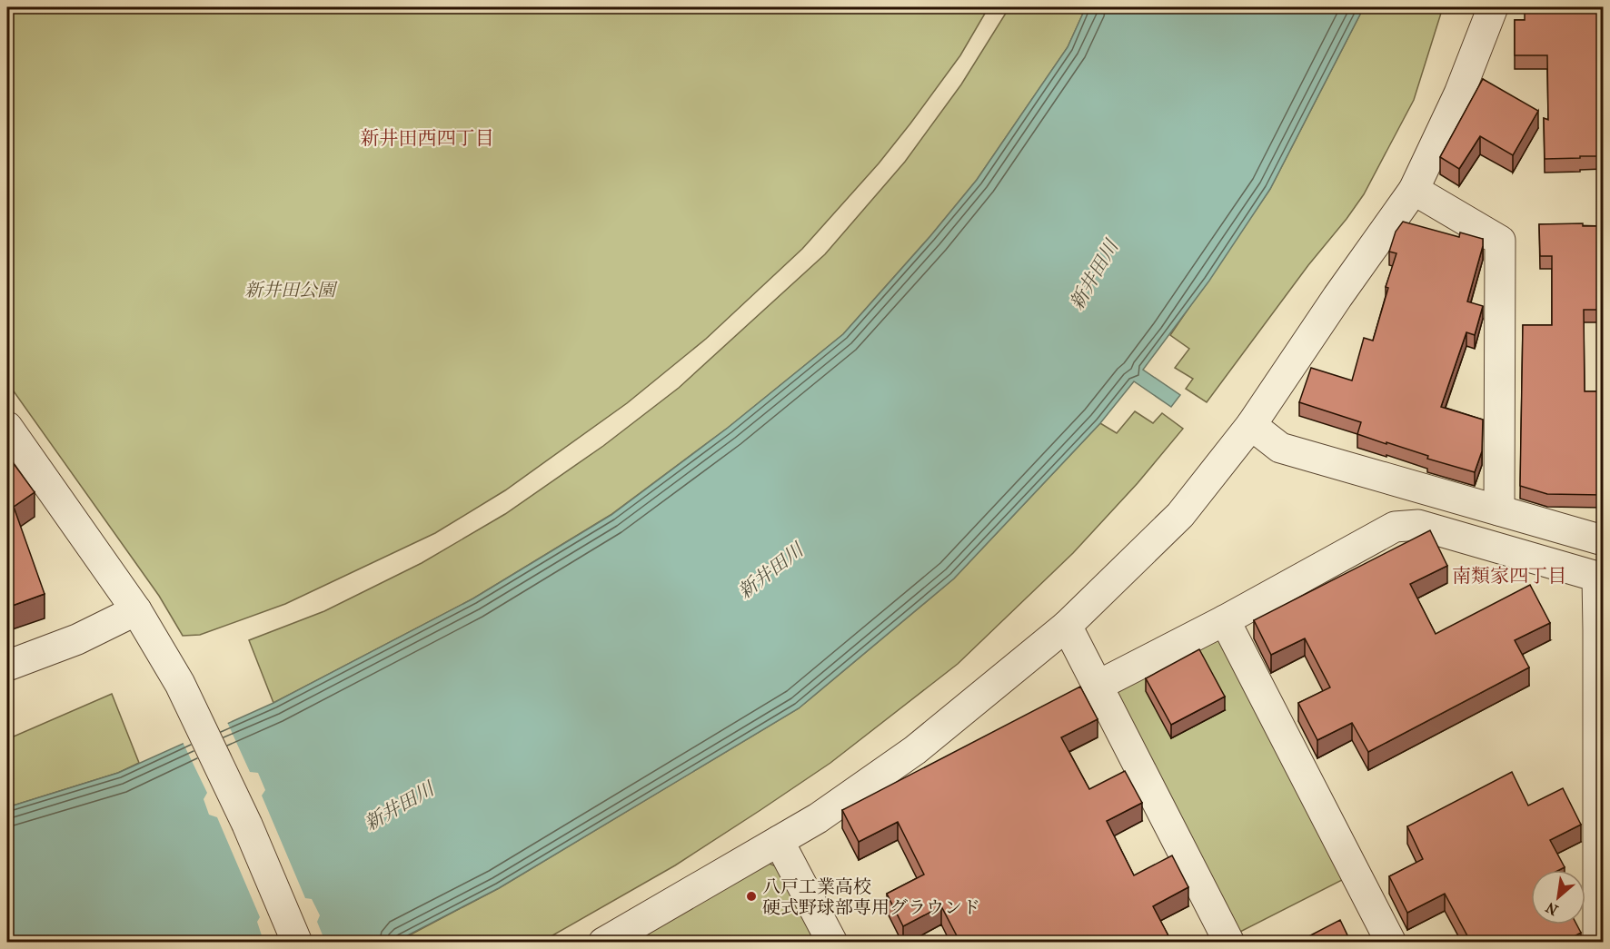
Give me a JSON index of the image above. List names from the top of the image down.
{
  "districts": ["新井田西四丁目", "南類家四丁目"],
  "water": ["新井田川"],
  "parks": ["新井田公園"],
  "places": ["八戸工業高校 硬式野球部専用グラウンド"],
  "north": "bottom left"
}
